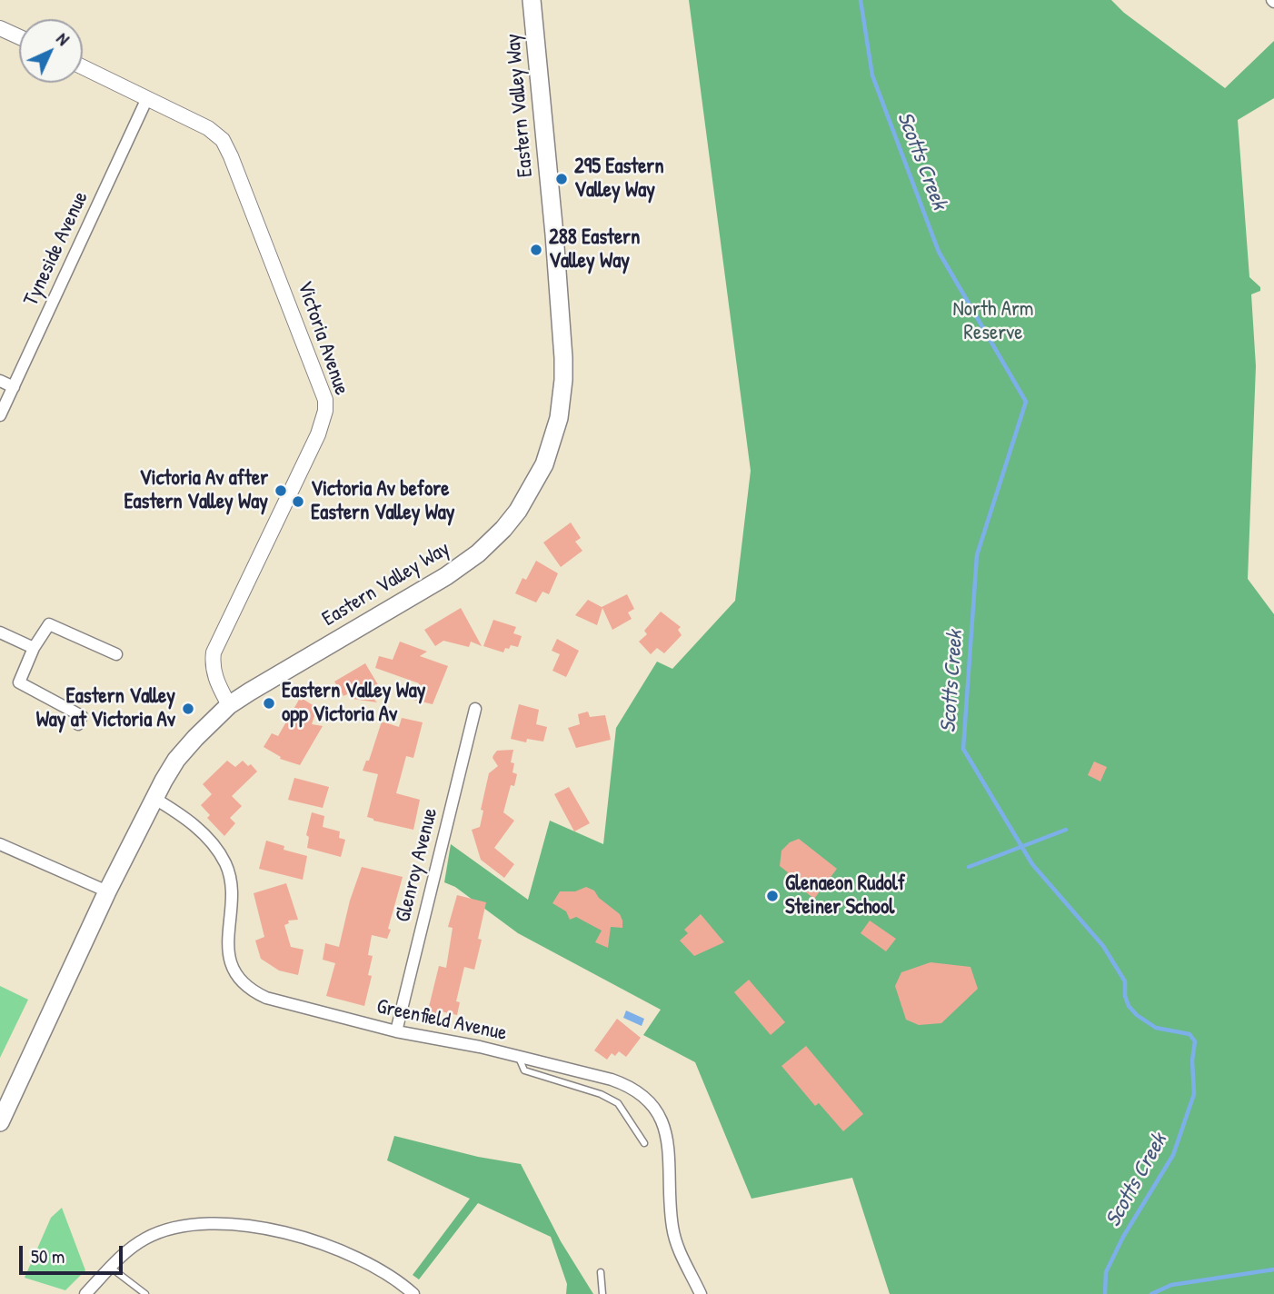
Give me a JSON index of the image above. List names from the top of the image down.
{
  "streets": {
    "main road": ["Eastern Valley Way"],
    "street": [
      "Tyneside Avenue",
      "Victoria Avenue",
      "Glenroy Avenue",
      "Greenfield Avenue"
    ]
  },
  "crossings": [
    ["Eastern Valley Way", "Victoria Avenue"],
    ["Eastern Valley Way", "Greenfield Avenue"],
    ["Tyneside Avenue", "Victoria Avenue"],
    ["Glenroy Avenue", "Greenfield Avenue"]
  ],
  "water": ["Scotts Creek"],
  "parks": ["North Arm Reserve"],
  "places": [
    "295 Eastern Valley Way",
    "288 Eastern Valley Way",
    "Victoria Av after Eastern Valley Way",
    "Victoria Av before Eastern Valley Way",
    "Eastern Valley Way opp Victoria Av",
    "Eastern Valley Way at Victoria Av",
    "Glenaeon Rudolf Steiner School"
  ],
  "scale_bar": "50 m",
  "north": "top right"
}
